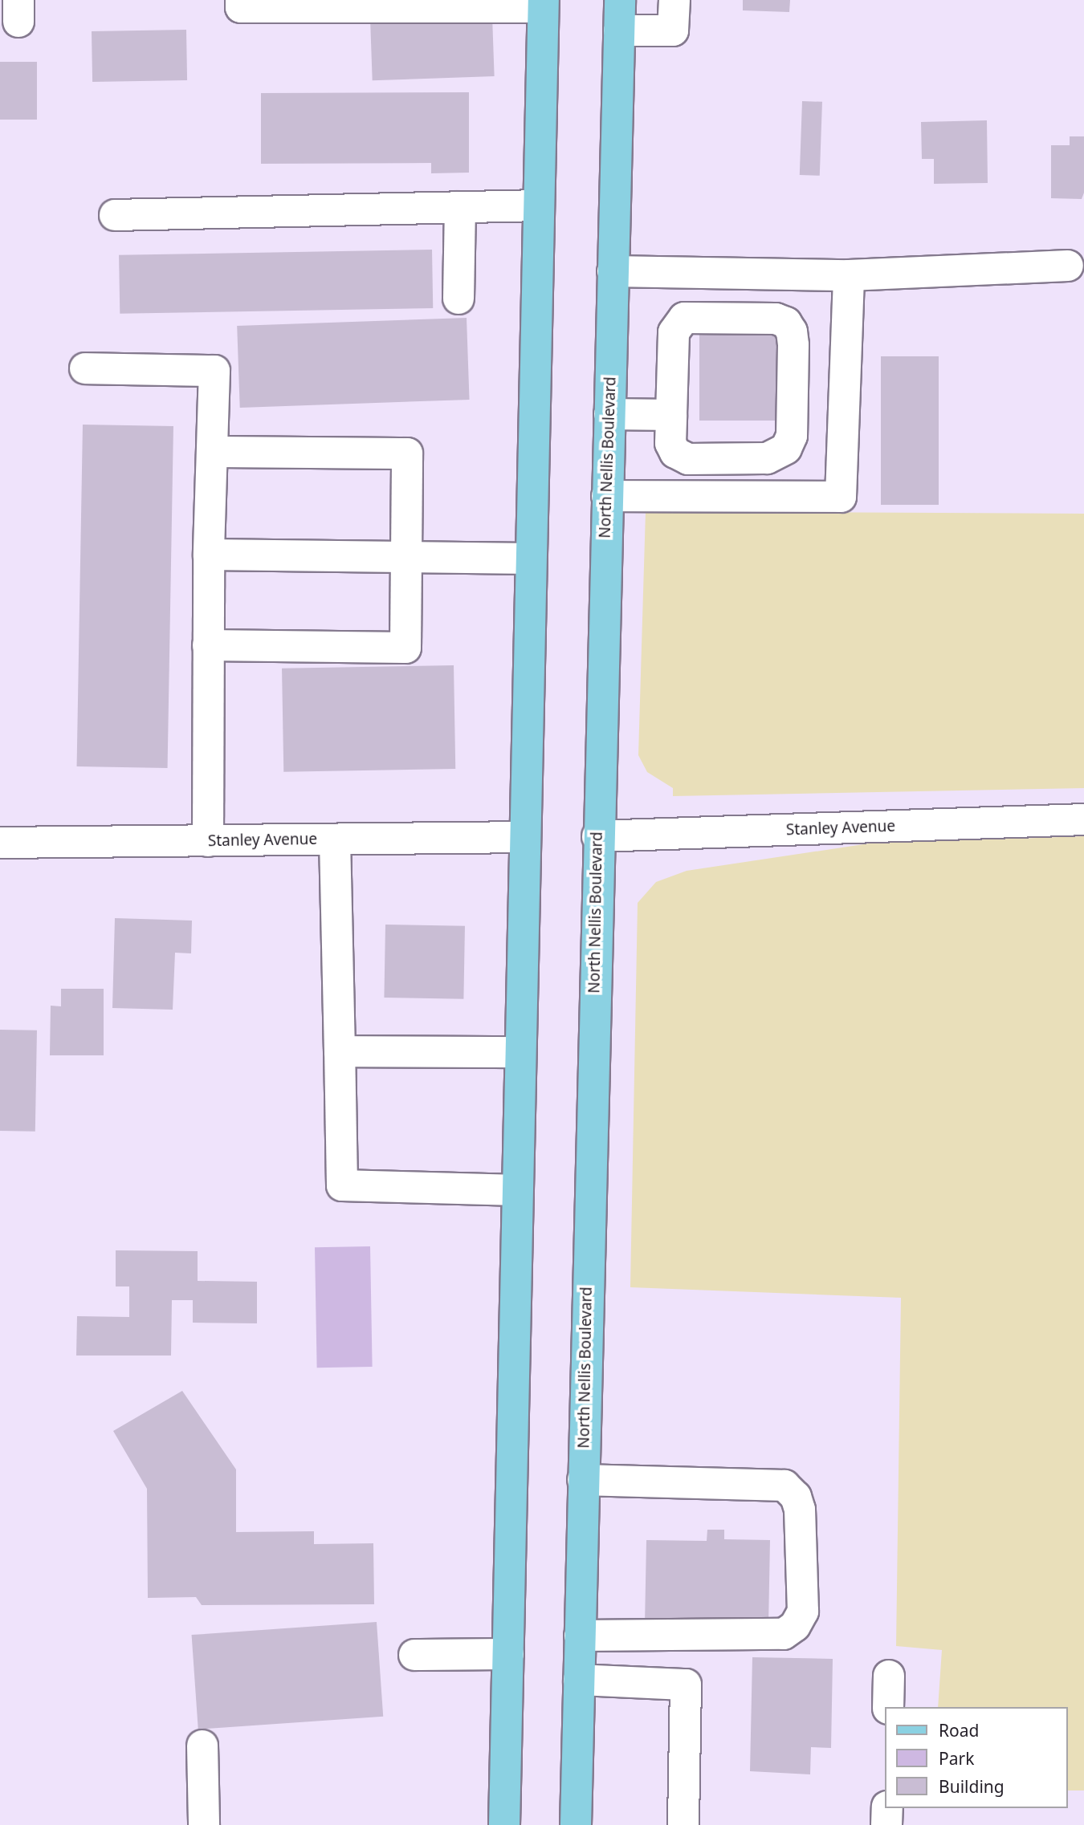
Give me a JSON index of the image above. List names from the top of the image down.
{
  "streets": {
    "main road": ["North Nellis Boulevard"],
    "street": ["Stanley Avenue"]
  },
  "crossings": [
    ["North Nellis Boulevard", "Stanley Avenue"]
  ],
  "legend": ["Road", "Park", "Building"]
}
